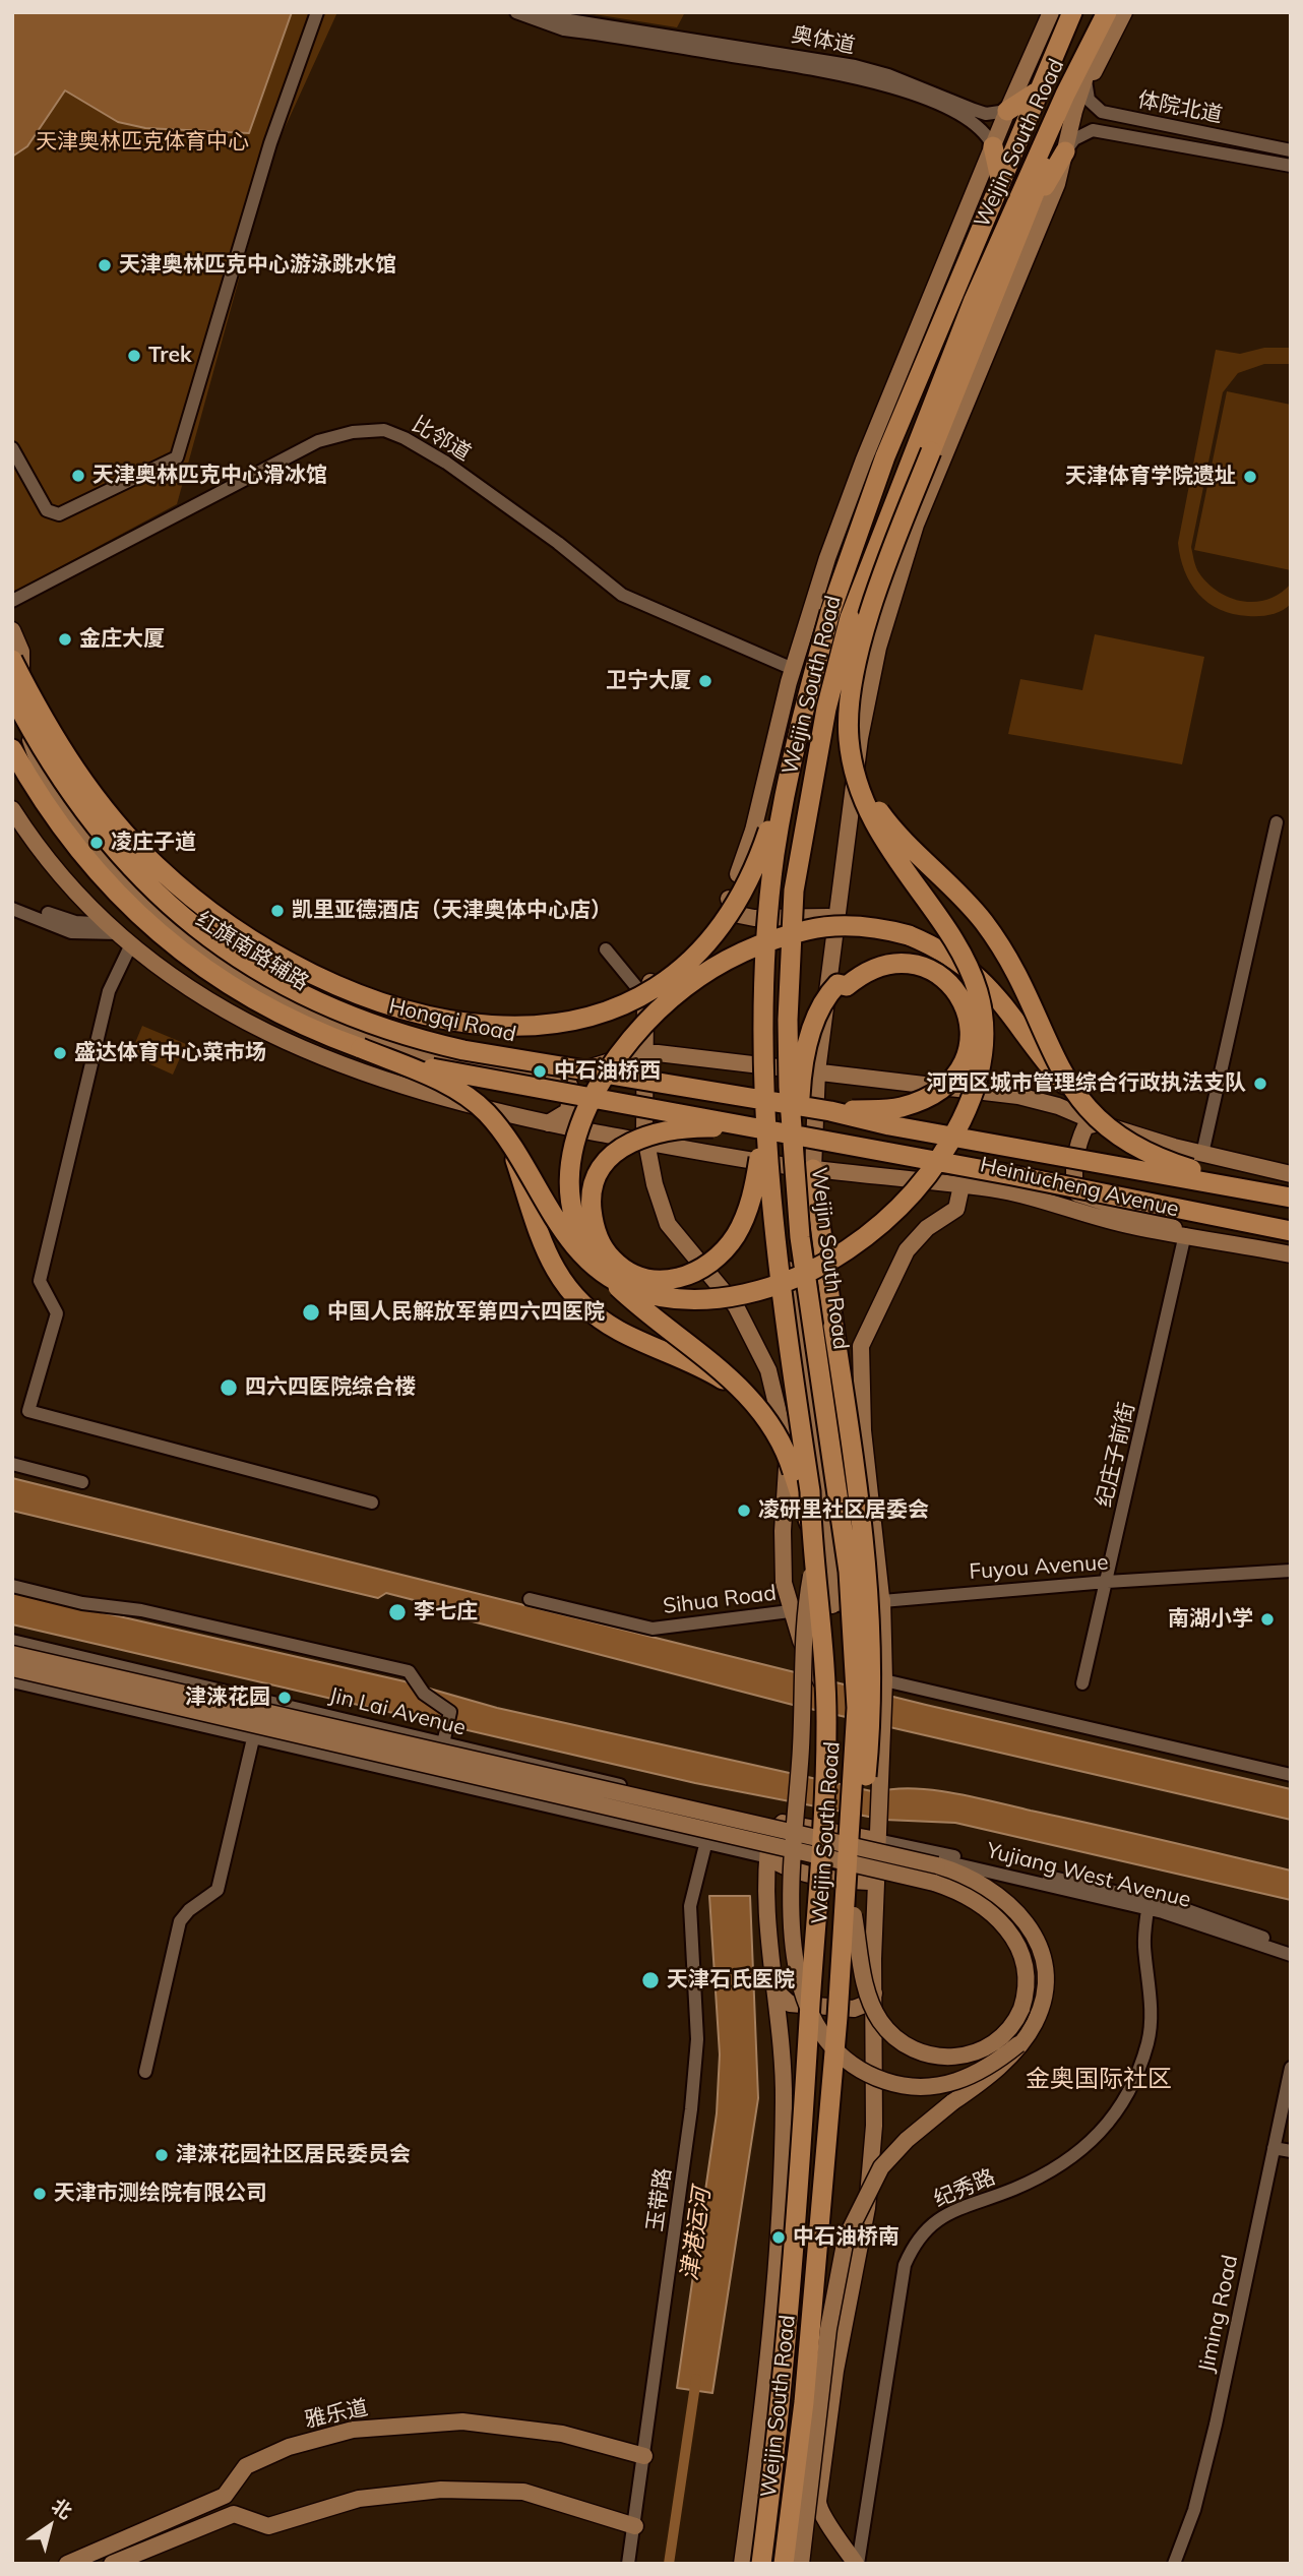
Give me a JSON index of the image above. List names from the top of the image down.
{
  "streets": {
    "highway": ["Weijin South Road", "Hongqi Road", "Heiniucheng Avenue"],
    "main road": ["红旗南路辅路", "雅乐道"],
    "street": [
      "奥体道",
      "体院北道",
      "比邻道",
      "纪庄子前街",
      "Fuyou Avenue",
      "Sihua Road",
      "Jin Lai Avenue",
      "Yujiang West Avenue",
      "纪秀路",
      "玉带路",
      "Jiming Road"
    ]
  },
  "crossings": [
    ["Weijin South Road", "Heiniucheng Avenue"],
    ["Hongqi Road", "Heiniucheng Avenue"],
    ["Heiniucheng Avenue", "纪庄子前街"],
    ["纪庄子前街", "Fuyou Avenue"],
    ["Fuyou Avenue", "Sihua Road"],
    ["Yujiang West Avenue", "纪秀路"],
    ["玉带路", "雅乐道"]
  ],
  "districts": ["金奥国际社区"],
  "water": ["津港运河"],
  "parks": ["天津奥林匹克体育中心"],
  "places": [
    "天津奥林匹克中心游泳跳水馆",
    "Trek",
    "天津奥林匹克中心滑冰馆",
    "天津体育学院遗址",
    "金庄大厦",
    "卫宁大厦",
    "凌庄子道",
    "凯里亚德酒店（天津奥体中心店）",
    "盛达体育中心菜市场",
    "中石油桥西",
    "河西区城市管理综合行政执法支队",
    "中国人民解放军第四六四医院",
    "四六四医院综合楼",
    "凌研里社区居委会",
    "李七庄",
    "南湖小学",
    "津涞花园",
    "天津石氏医院",
    "津涞花园社区居民委员会",
    "天津市测绘院有限公司",
    "中石油桥南"
  ],
  "north": "top right"
}
